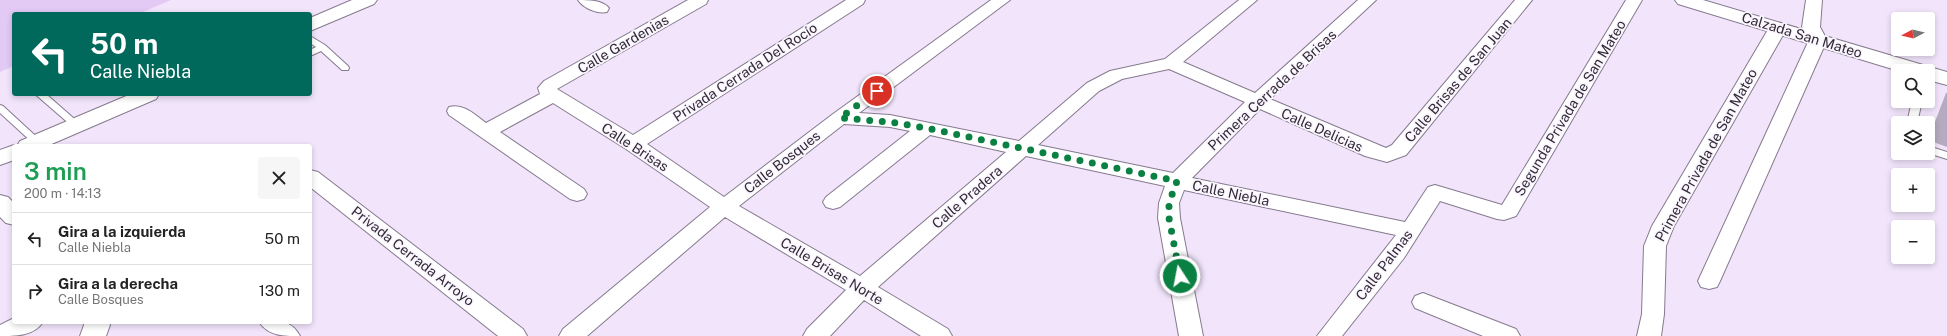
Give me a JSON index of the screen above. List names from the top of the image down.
{
  "streets": {
    "main road": ["Calzada San Mateo"],
    "street": [
      "Calle Gardenias",
      "Privada Cerrada Del Rocío",
      "Calle Brisas de San Juan",
      "Primera Cerrada de Brisas",
      "Segunda Privada de San Mateo",
      "Calle Delicias",
      "Calle Brisas",
      "Primera Privada de San Mateo",
      "Calle Bosques",
      "Calle Niebla",
      "Calle Pradera",
      "Privada Cerrada Arroyo",
      "Calle Palmas",
      "Calle Brisas Norte"
    ]
  },
  "crossings": [
    ["Calzada San Mateo", "Primera Privada de San Mateo"],
    ["Calle Gardenias", "Calle Brisas"],
    ["Privada Cerrada Del Rocío", "Calle Brisas"],
    ["Calle Brisas de San Juan", "Calle Delicias"],
    ["Primera Cerrada de Brisas", "Calle Delicias"],
    ["Primera Cerrada de Brisas", "Calle Niebla"],
    ["Segunda Privada de San Mateo", "Calle Palmas"],
    ["Calle Delicias", "Calle Pradera"],
    ["Calle Brisas", "Calle Bosques"],
    ["Calle Brisas", "Calle Brisas Norte"],
    ["Calle Bosques", "Calle Niebla"],
    ["Calle Bosques", "Calle Brisas Norte"],
    ["Calle Niebla", "Calle Pradera"],
    ["Calle Niebla", "Calle Palmas"],
    ["Calle Pradera", "Calle Brisas Norte"]
  ],
  "north": "left",
  "page": {
    "map_buttons": ["+", "−"],
    "turn": ["50 m", "Calle Niebla"],
    "heading": ["3 min", "200 m · 14:13"],
    "list": [
      {
        "name": "Gira a la izquierda",
        "note": "Calle Niebla",
        "value": "50 m"
      },
      {
        "name": "Gira a la derecha",
        "note": "Calle Bosques",
        "value": "130 m"
      }
    ]
  }
}
